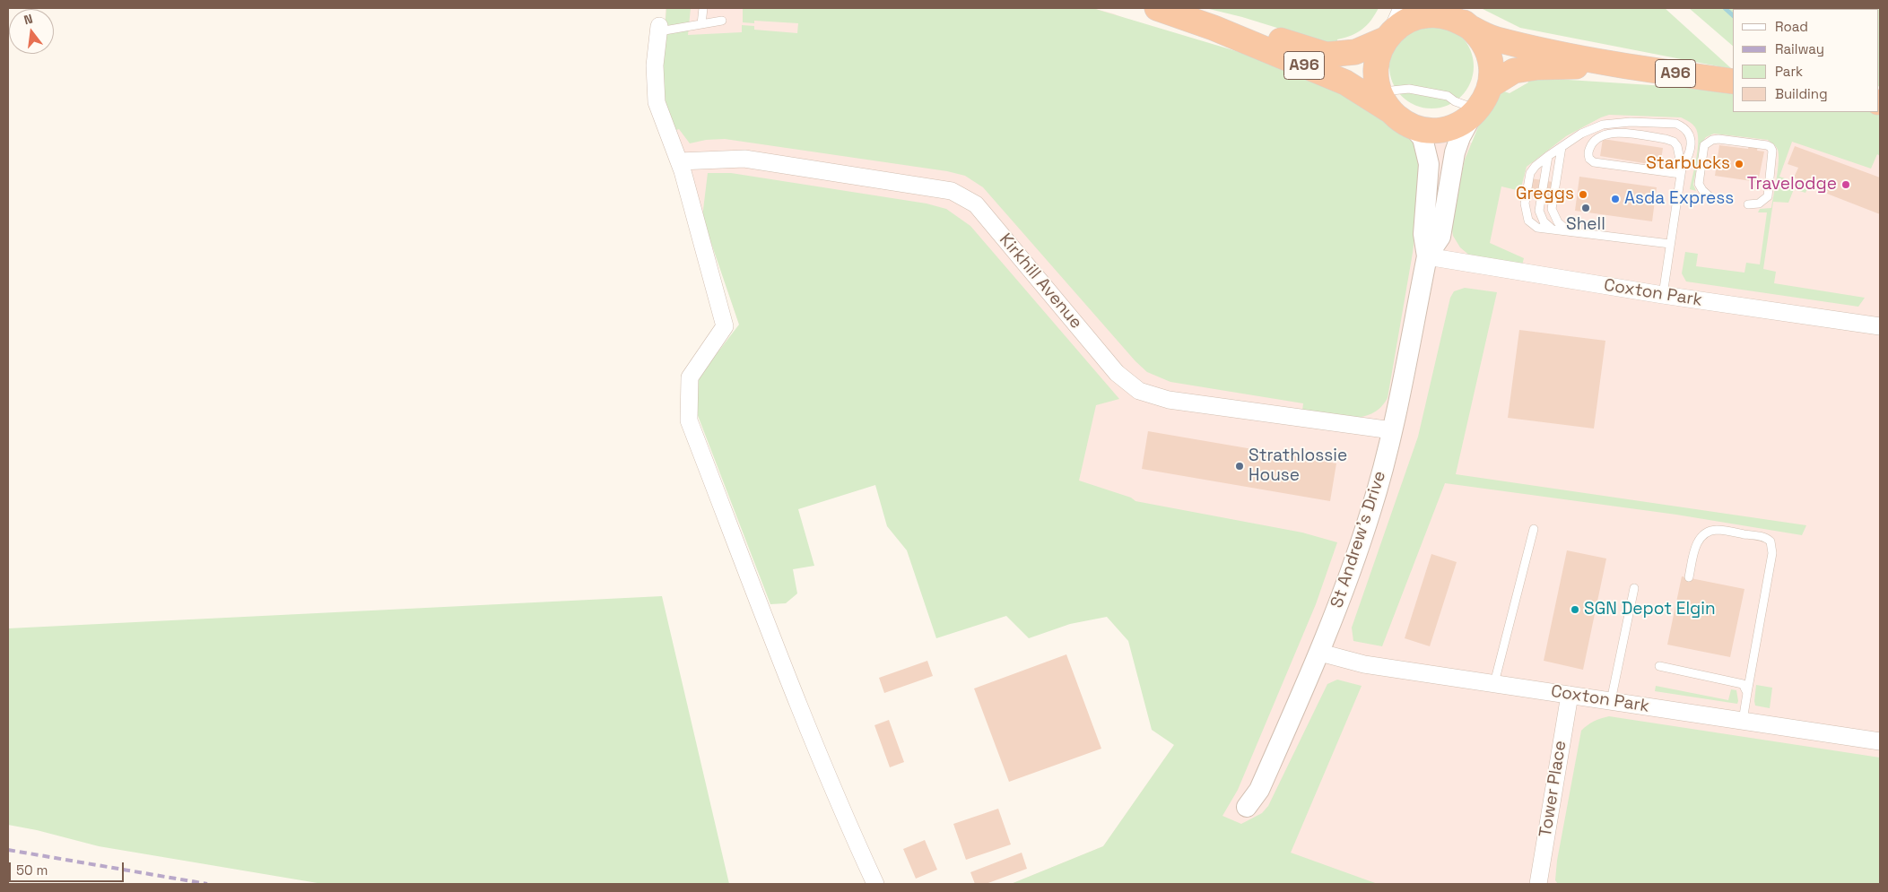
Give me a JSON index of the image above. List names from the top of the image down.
{
  "streets": {
    "highway": ["A96"],
    "street": [
      "Kirkhill Avenue",
      "Coxton Park",
      "St Andrew's Drive",
      "Tower Place"
    ]
  },
  "crossings": [
    ["A96", "St Andrew's Drive"],
    ["Kirkhill Avenue", "St Andrew's Drive"],
    ["Coxton Park", "St Andrew's Drive"],
    ["Coxton Park", "Tower Place"]
  ],
  "places": [
    "Starbucks",
    "Travelodge",
    "Greggs",
    "Asda Express",
    "Shell",
    "Strathlossie House",
    "SGN Depot Elgin"
  ],
  "legend": [
    "Road",
    "Railway",
    "Park",
    "Building"
  ],
  "scale_bar": "50 m",
  "north": "top"
}
